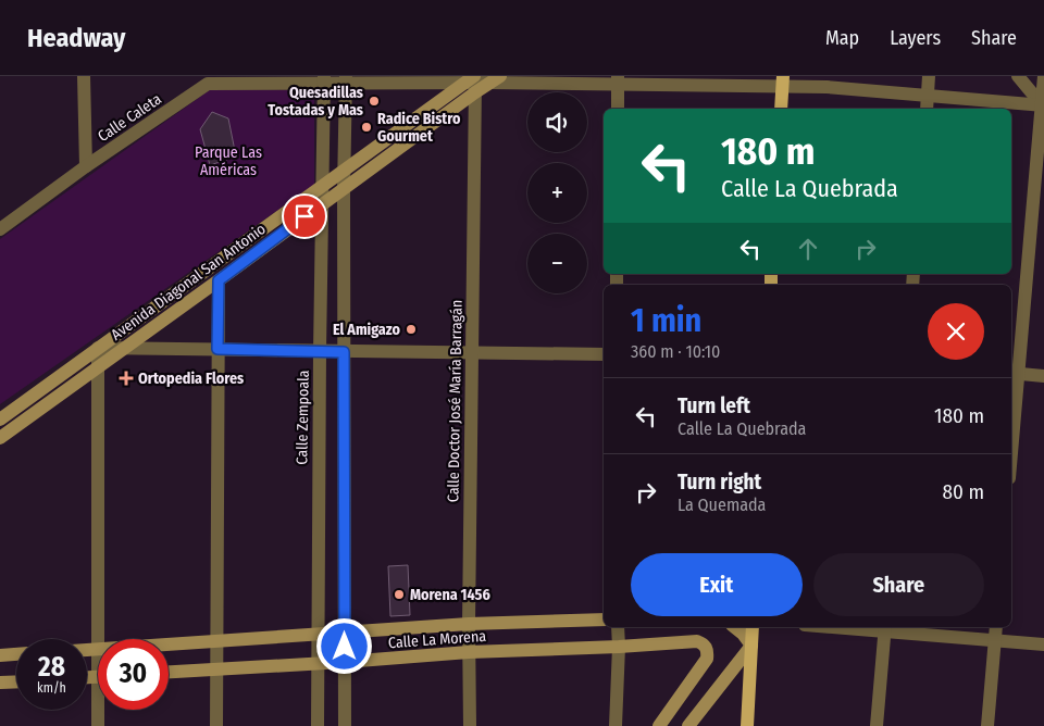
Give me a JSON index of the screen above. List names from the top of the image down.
{
  "streets": {
    "street": [
      "Calle Caleta",
      "Avenida Diagonal San Antonio",
      "Calle Doctor José María Barragán",
      "Calle Zempoala",
      "Calle La Morena"
    ]
  },
  "crossings": [
    ["Calle Caleta", "Avenida Diagonal San Antonio"],
    ["Calle Caleta", "Calle Doctor José María Barragán"],
    ["Calle Caleta", "Calle Zempoala"],
    ["Avenida Diagonal San Antonio", "Calle Doctor José María Barragán"],
    ["Avenida Diagonal San Antonio", "Calle Zempoala"],
    ["Calle Doctor José María Barragán", "Calle La Morena"],
    ["Calle Zempoala", "Calle La Morena"]
  ],
  "parks": ["Parque Las Américas"],
  "places": {
    "other": [
      "Quesadillas Tostadas y Mas",
      "Radice Bistro Gourmet",
      "El Amigazo",
      "Morena 1456"
    ],
    "health": ["Ortopedia Flores"]
  },
  "page": {
    "header": "Headway",
    "nav": ["Map", "Layers", "Share"],
    "map_buttons": ["+", "−"],
    "turn": ["180 m", "Calle La Quebrada"],
    "heading": ["1 min", "360 m · 10:10"],
    "list": [
      {
        "name": "Turn left",
        "note": "Calle La Quebrada",
        "value": "180 m"
      },
      {
        "name": "Turn right",
        "note": "La Quemada",
        "value": "80 m"
      }
    ],
    "buttons": ["Exit", "Share"],
    "speed": "28 km/h",
    "limit": "30"
  }
}
